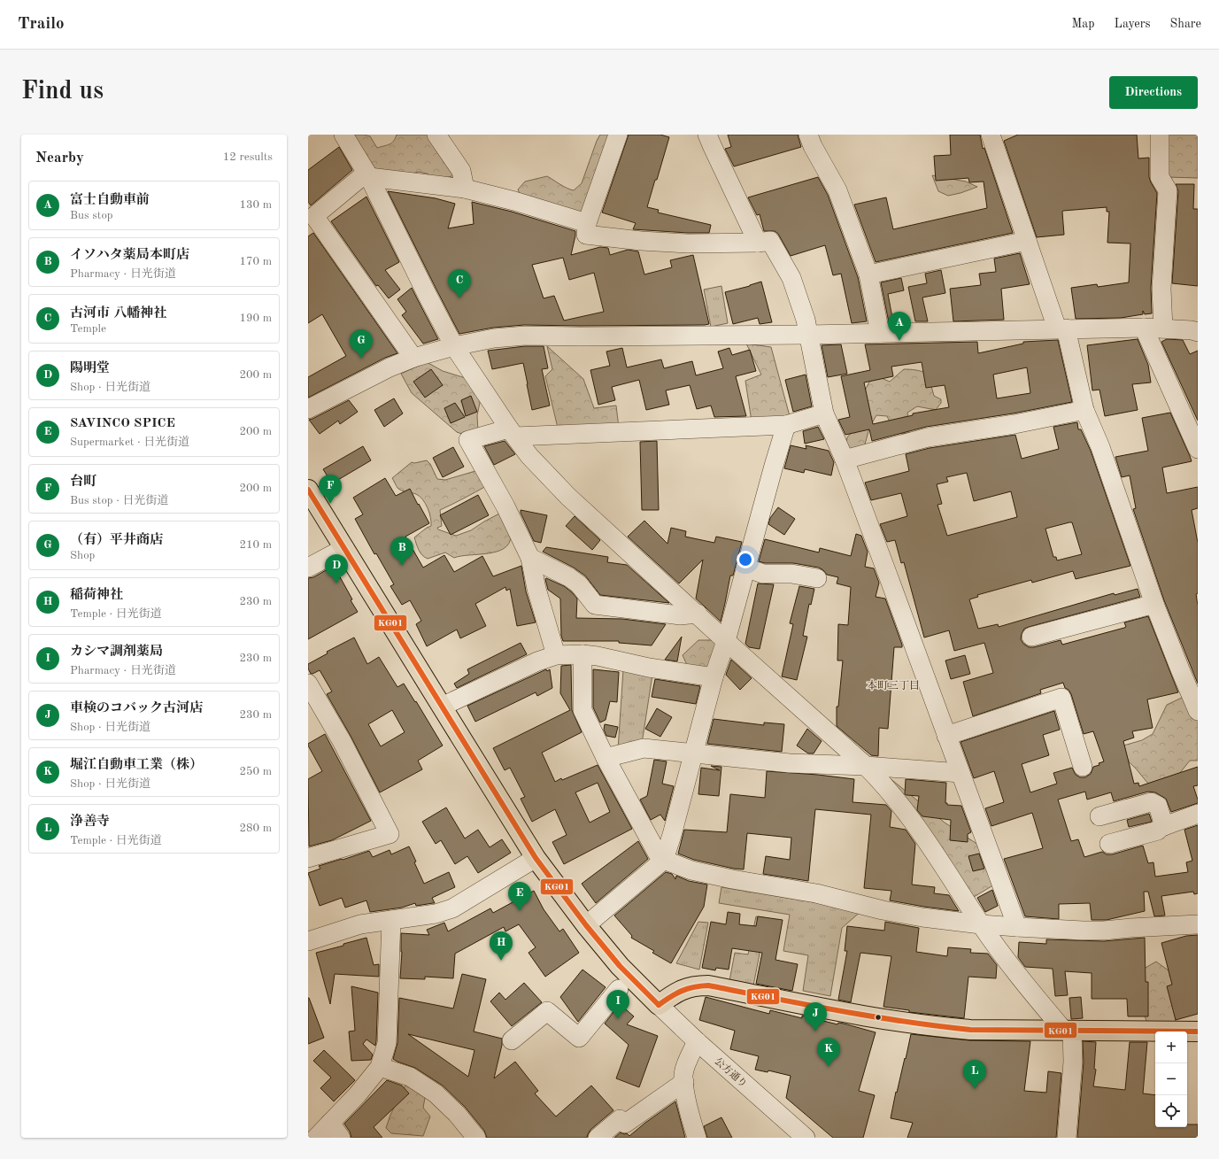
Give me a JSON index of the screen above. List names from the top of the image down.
{
  "streets": {
    "street": ["公方通り"]
  },
  "districts": ["本町三丁目"],
  "lines": ["transit line KG01"],
  "page": {
    "header": "Trailo",
    "nav": ["Map", "Layers", "Share"],
    "buttons": "Directions",
    "title": "Find us",
    "heading": ["Nearby", "12 results"],
    "list": [
      {
        "mark": "A",
        "name": "富士自動車前",
        "note": "Bus stop",
        "value": "130 m"
      },
      {
        "mark": "B",
        "name": "イソハタ薬局本町店",
        "note": "Pharmacy · 日光街道",
        "value": "170 m"
      },
      {
        "mark": "C",
        "name": "古河市 八幡神社",
        "note": "Temple",
        "value": "190 m"
      },
      {
        "mark": "D",
        "name": "陽明堂",
        "note": "Shop · 日光街道",
        "value": "200 m"
      },
      {
        "mark": "E",
        "name": "SAVINCO SPICE",
        "note": "Supermarket · 日光街道",
        "value": "200 m"
      },
      {
        "mark": "F",
        "name": "台町",
        "note": "Bus stop · 日光街道",
        "value": "200 m"
      },
      {
        "mark": "G",
        "name": "（有）平井商店",
        "note": "Shop",
        "value": "210 m"
      },
      {
        "mark": "H",
        "name": "稲荷神社",
        "note": "Temple · 日光街道",
        "value": "230 m"
      },
      {
        "mark": "I",
        "name": "カシマ調剤薬局",
        "note": "Pharmacy · 日光街道",
        "value": "230 m"
      },
      {
        "mark": "J",
        "name": "車検のコバック古河店",
        "note": "Shop · 日光街道",
        "value": "230 m"
      },
      {
        "mark": "K",
        "name": "堀江自動車工業（株）",
        "note": "Shop · 日光街道",
        "value": "250 m"
      },
      {
        "mark": "L",
        "name": "浄善寺",
        "note": "Temple · 日光街道",
        "value": "280 m"
      }
    ],
    "pins": [
      "C",
      "A",
      "G",
      "F",
      "B",
      "D",
      "E",
      "H",
      "I",
      "J",
      "K",
      "L"
    ],
    "map_buttons": ["+", "−"]
  }
}
